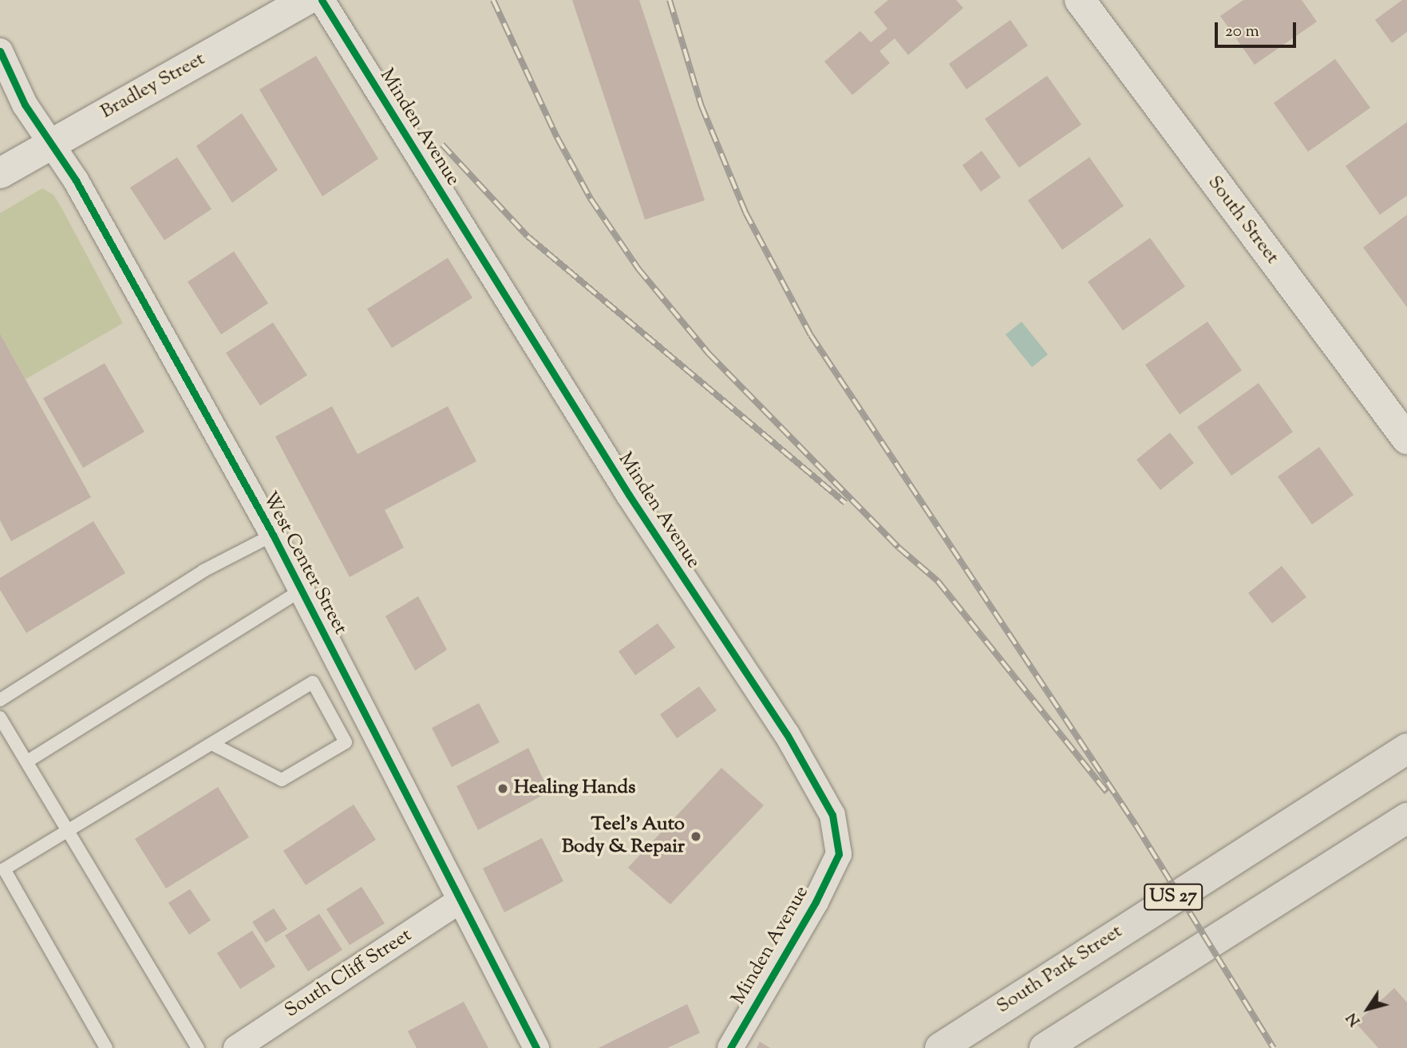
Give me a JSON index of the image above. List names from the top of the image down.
{
  "streets": {
    "main road": ["US 27", "South Park Street"],
    "street": [
      "Bradley Street",
      "Minden Avenue",
      "South Street",
      "West Center Street",
      "South Cliff Street"
    ]
  },
  "crossings": [
    ["Bradley Street", "Minden Avenue"],
    ["Bradley Street", "West Center Street"],
    ["West Center Street", "South Cliff Street"]
  ],
  "places": ["Healing Hands", "Teel's Auto Body & Repair"],
  "scale_bar": "20 m",
  "north": "bottom left"
}
